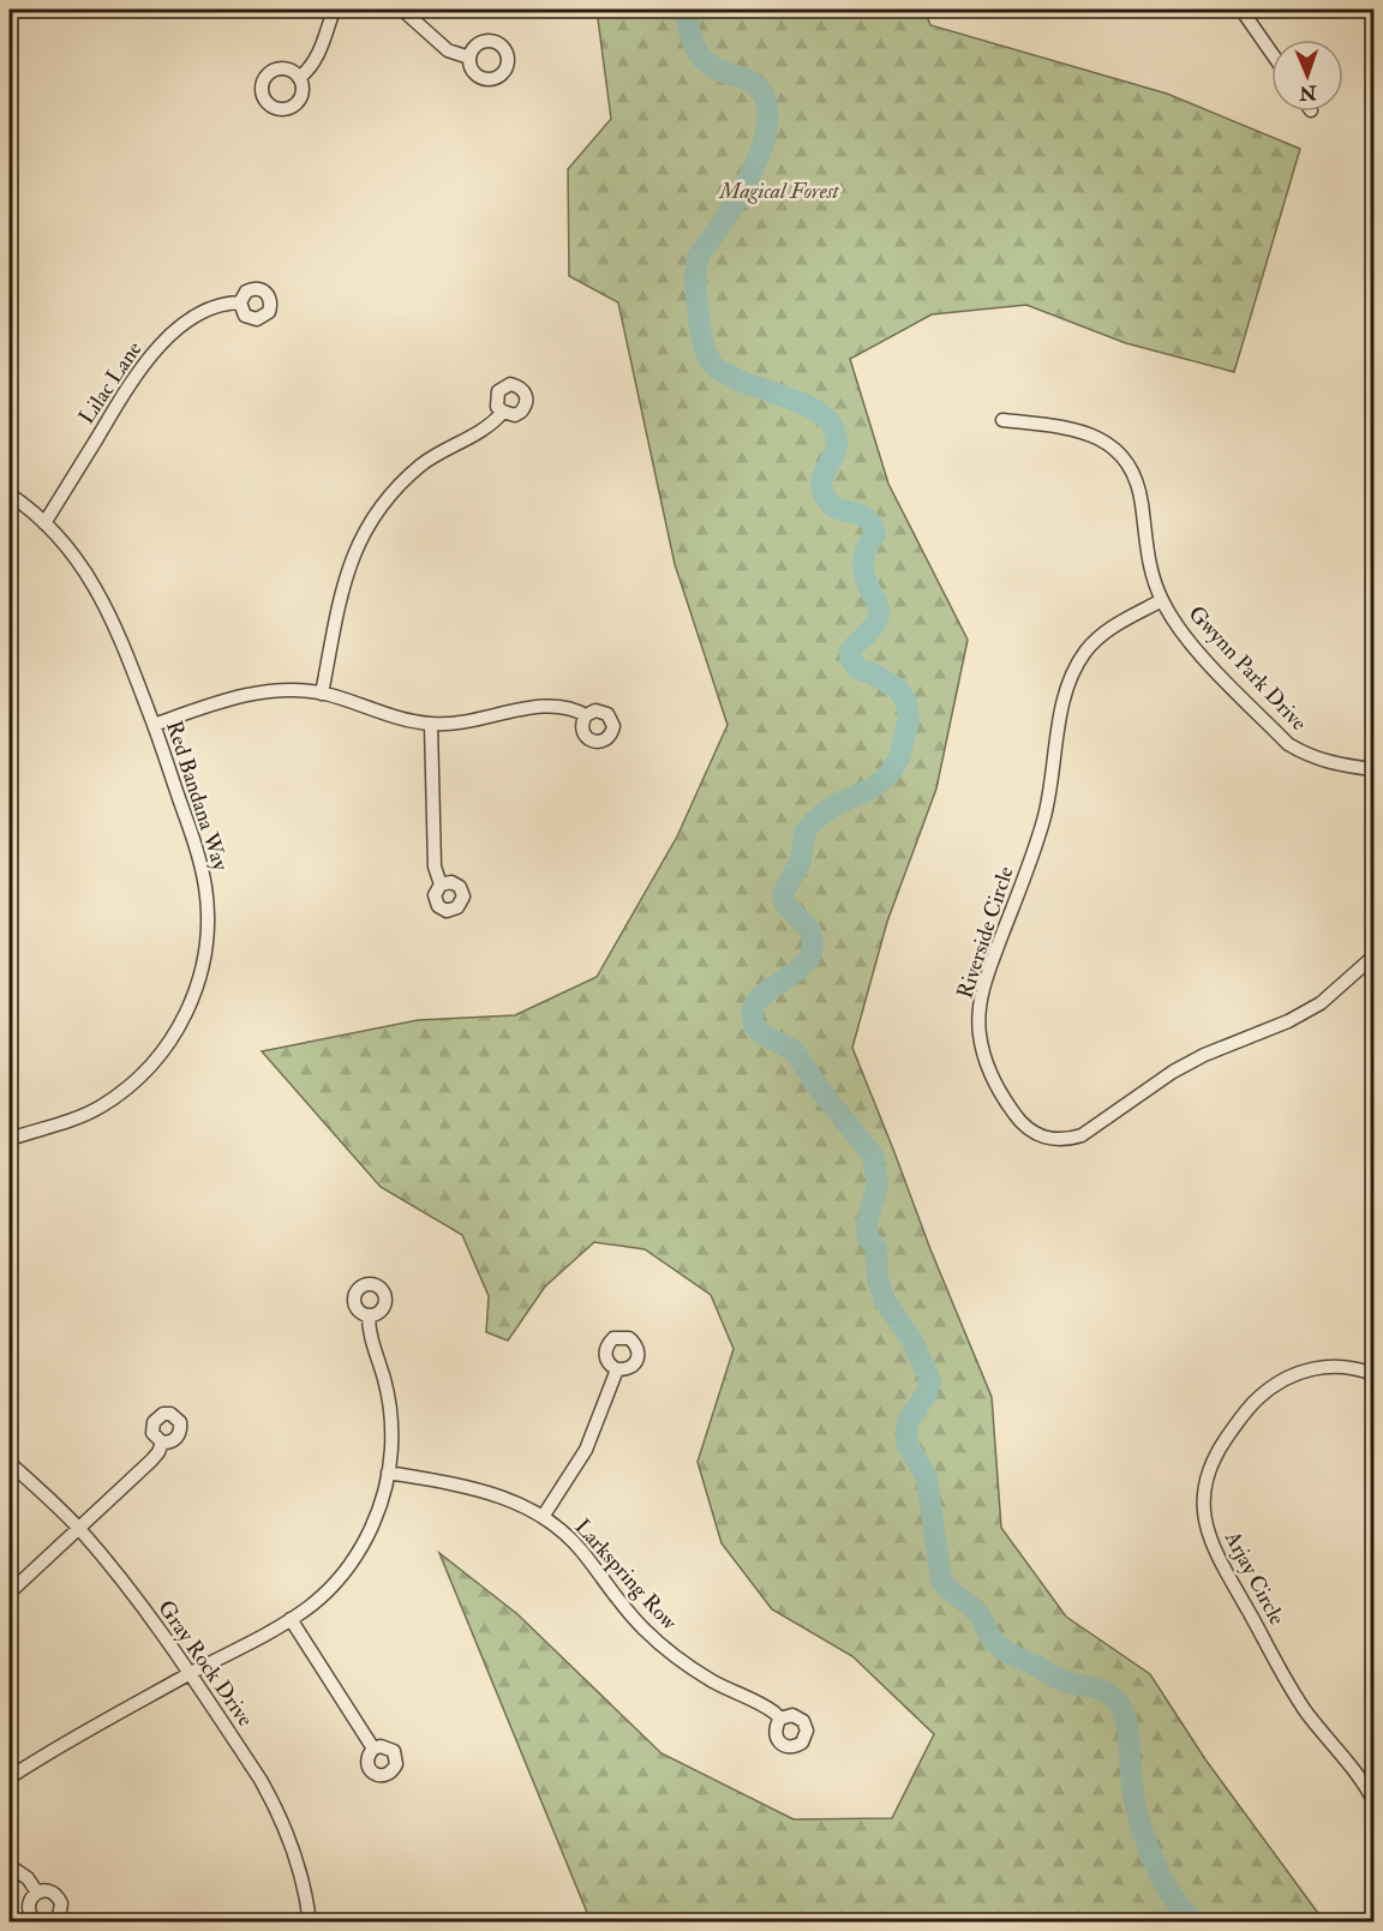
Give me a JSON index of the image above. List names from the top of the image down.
{
  "streets": {
    "street": [
      "Lilac Lane",
      "Gwynn Park Drive",
      "Red Bandana Way",
      "Riverside Circle",
      "Larkspring Row",
      "Arjay Circle",
      "Gray Rock Drive"
    ]
  },
  "crossings": [
    ["Lilac Lane", "Red Bandana Way"],
    ["Gwynn Park Drive", "Riverside Circle"]
  ],
  "parks": ["Magical Forest"],
  "north": "bottom"
}
